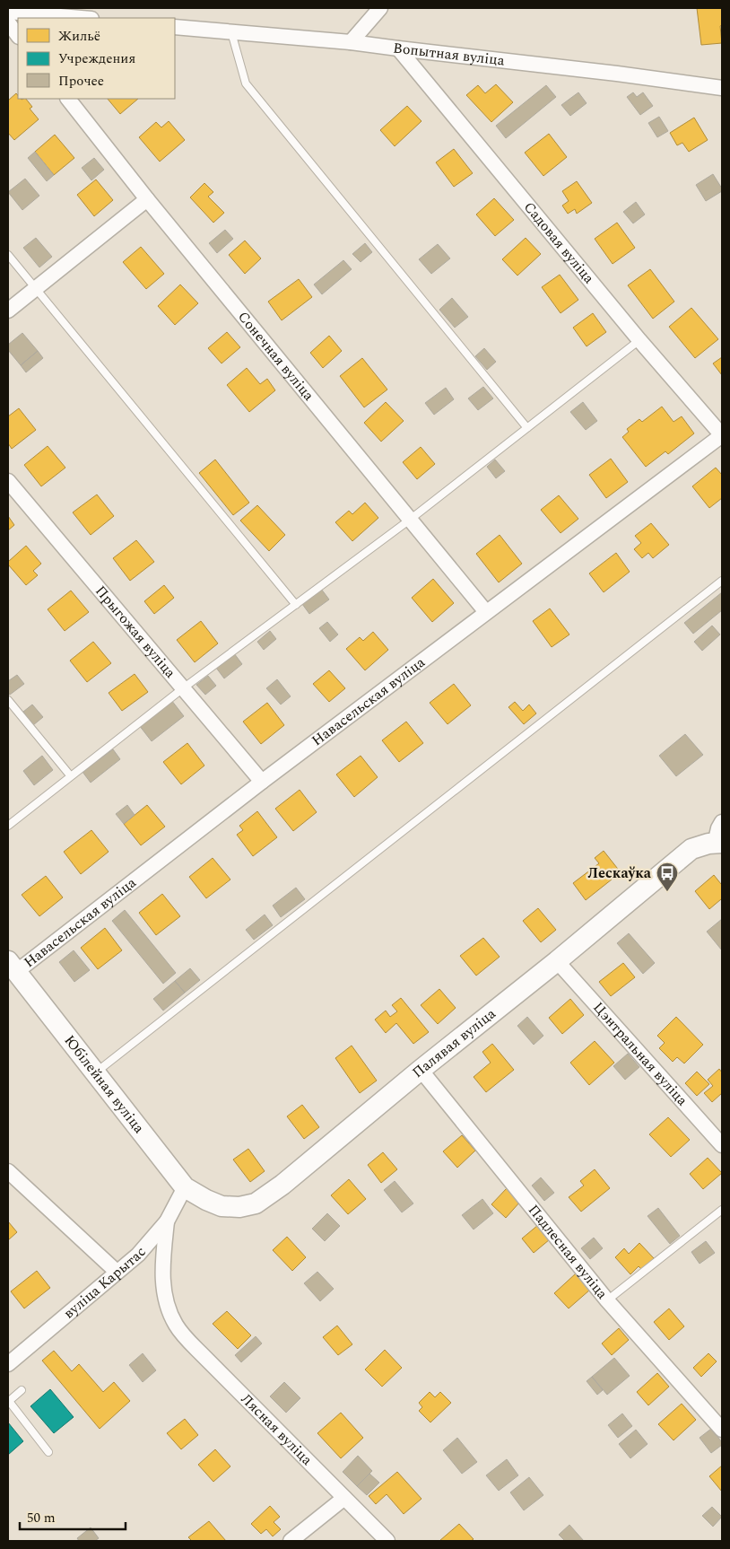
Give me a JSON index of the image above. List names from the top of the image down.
{
  "streets": {
    "main road": ["Палявая вуліца", "Юбілейная вуліца"],
    "street": [
      "Вопытная вуліца",
      "Садовая вуліца",
      "Сонечная вуліца",
      "Прыгожая вуліца",
      "Навасельская вуліца",
      "Цэнтральная вуліца",
      "Падлесная вуліца",
      "вуліца Карытас",
      "Лясная вуліца"
    ]
  },
  "crossings": [
    ["Вопытная вуліца", "Садовая вуліца"],
    ["Садовая вуліца", "Навасельская вуліца"],
    ["Сонечная вуліца", "Навасельская вуліца"],
    ["Прыгожая вуліца", "Навасельская вуліца"],
    ["Навасельская вуліца", "Юбілейная вуліца"],
    ["Палявая вуліца", "Цэнтральная вуліца"],
    ["Палявая вуліца", "Юбілейная вуліца"],
    ["Палявая вуліца", "Падлесная вуліца"],
    ["Юбілейная вуліца", "вуліца Карытас"],
    ["вуліца Карытас", "Лясная вуліца"]
  ],
  "places": {
    "bus stop": ["Лескаўка"]
  },
  "legend": ["Жильё", "Учреждения", "Прочее"],
  "scale_bar": "50 m"
}
